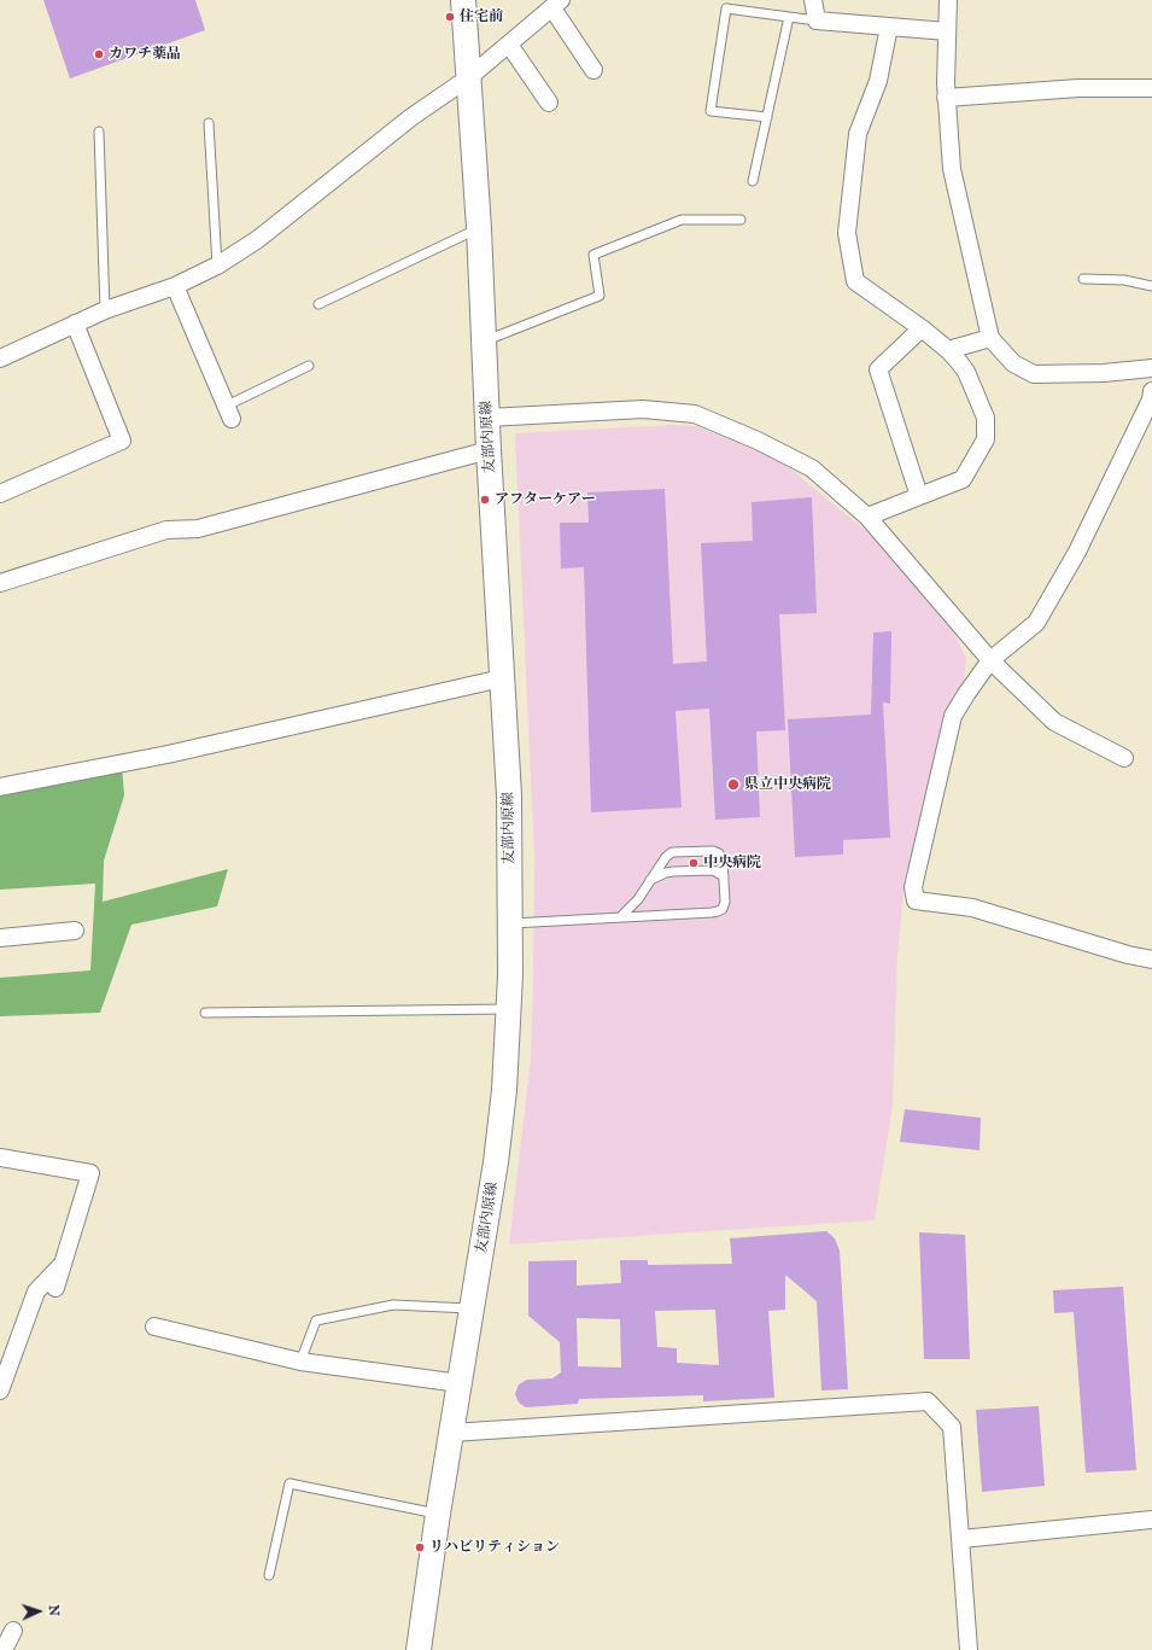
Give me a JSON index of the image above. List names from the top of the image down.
{
  "streets": {
    "main road": ["友部内原線"]
  },
  "places": [
    "住宅前",
    "カワチ薬品",
    "アフターケアー",
    "県立中央病院",
    "中央病院",
    "リハビリティション"
  ],
  "north": "right"
}
